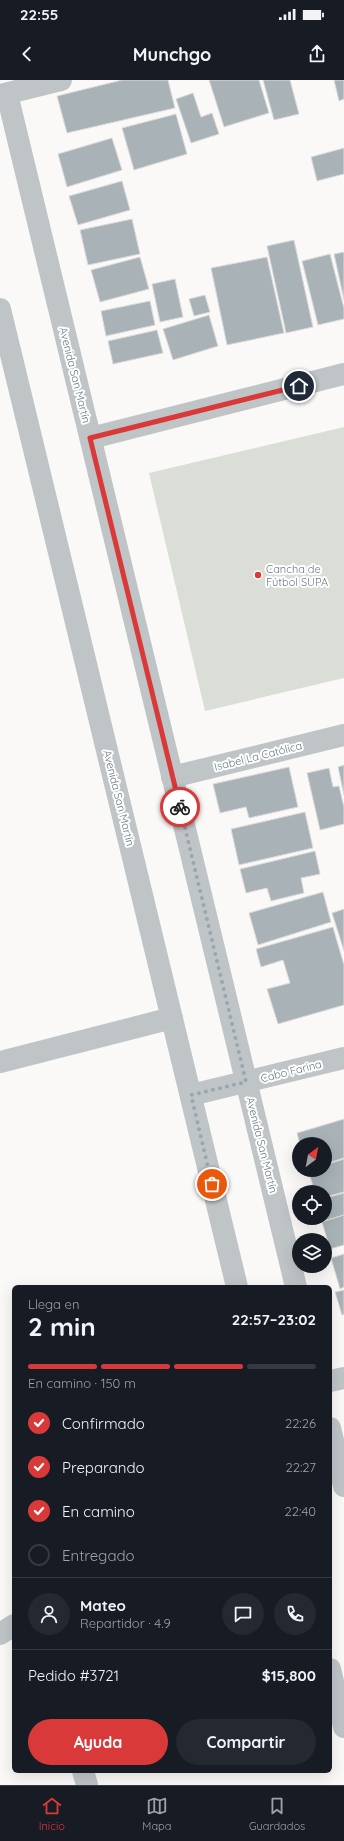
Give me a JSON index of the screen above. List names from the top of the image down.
{
  "streets": {
    "street": ["Avenida San Martín", "Isabel La Católica", "Cabo Farina"]
  },
  "crossings": [
    ["Avenida San Martín", "Isabel La Católica"],
    ["Avenida San Martín", "Cabo Farina"]
  ],
  "places": ["Cancha de Fútbol SUPA"],
  "north": "top right",
  "page": {
    "status": "22:55",
    "header": "Munchgo",
    "heading": ["2 min", "Llega en", "22:57–23:02"],
    "panel": [
      "Mateo",
      "Repartidor · 4.9",
      "Pedido #3721",
      "$15,800"
    ],
    "bar": "En camino · 150 m",
    "list": [
      ["Confirmado", "22:26"],
      ["Preparando", "22:27"],
      ["En camino", "22:40"],
      "Entregado"
    ],
    "buttons": ["Ayuda", "Compartir"],
    "tabs": ["Inicio", "Mapa", "Guardados"]
  }
}
